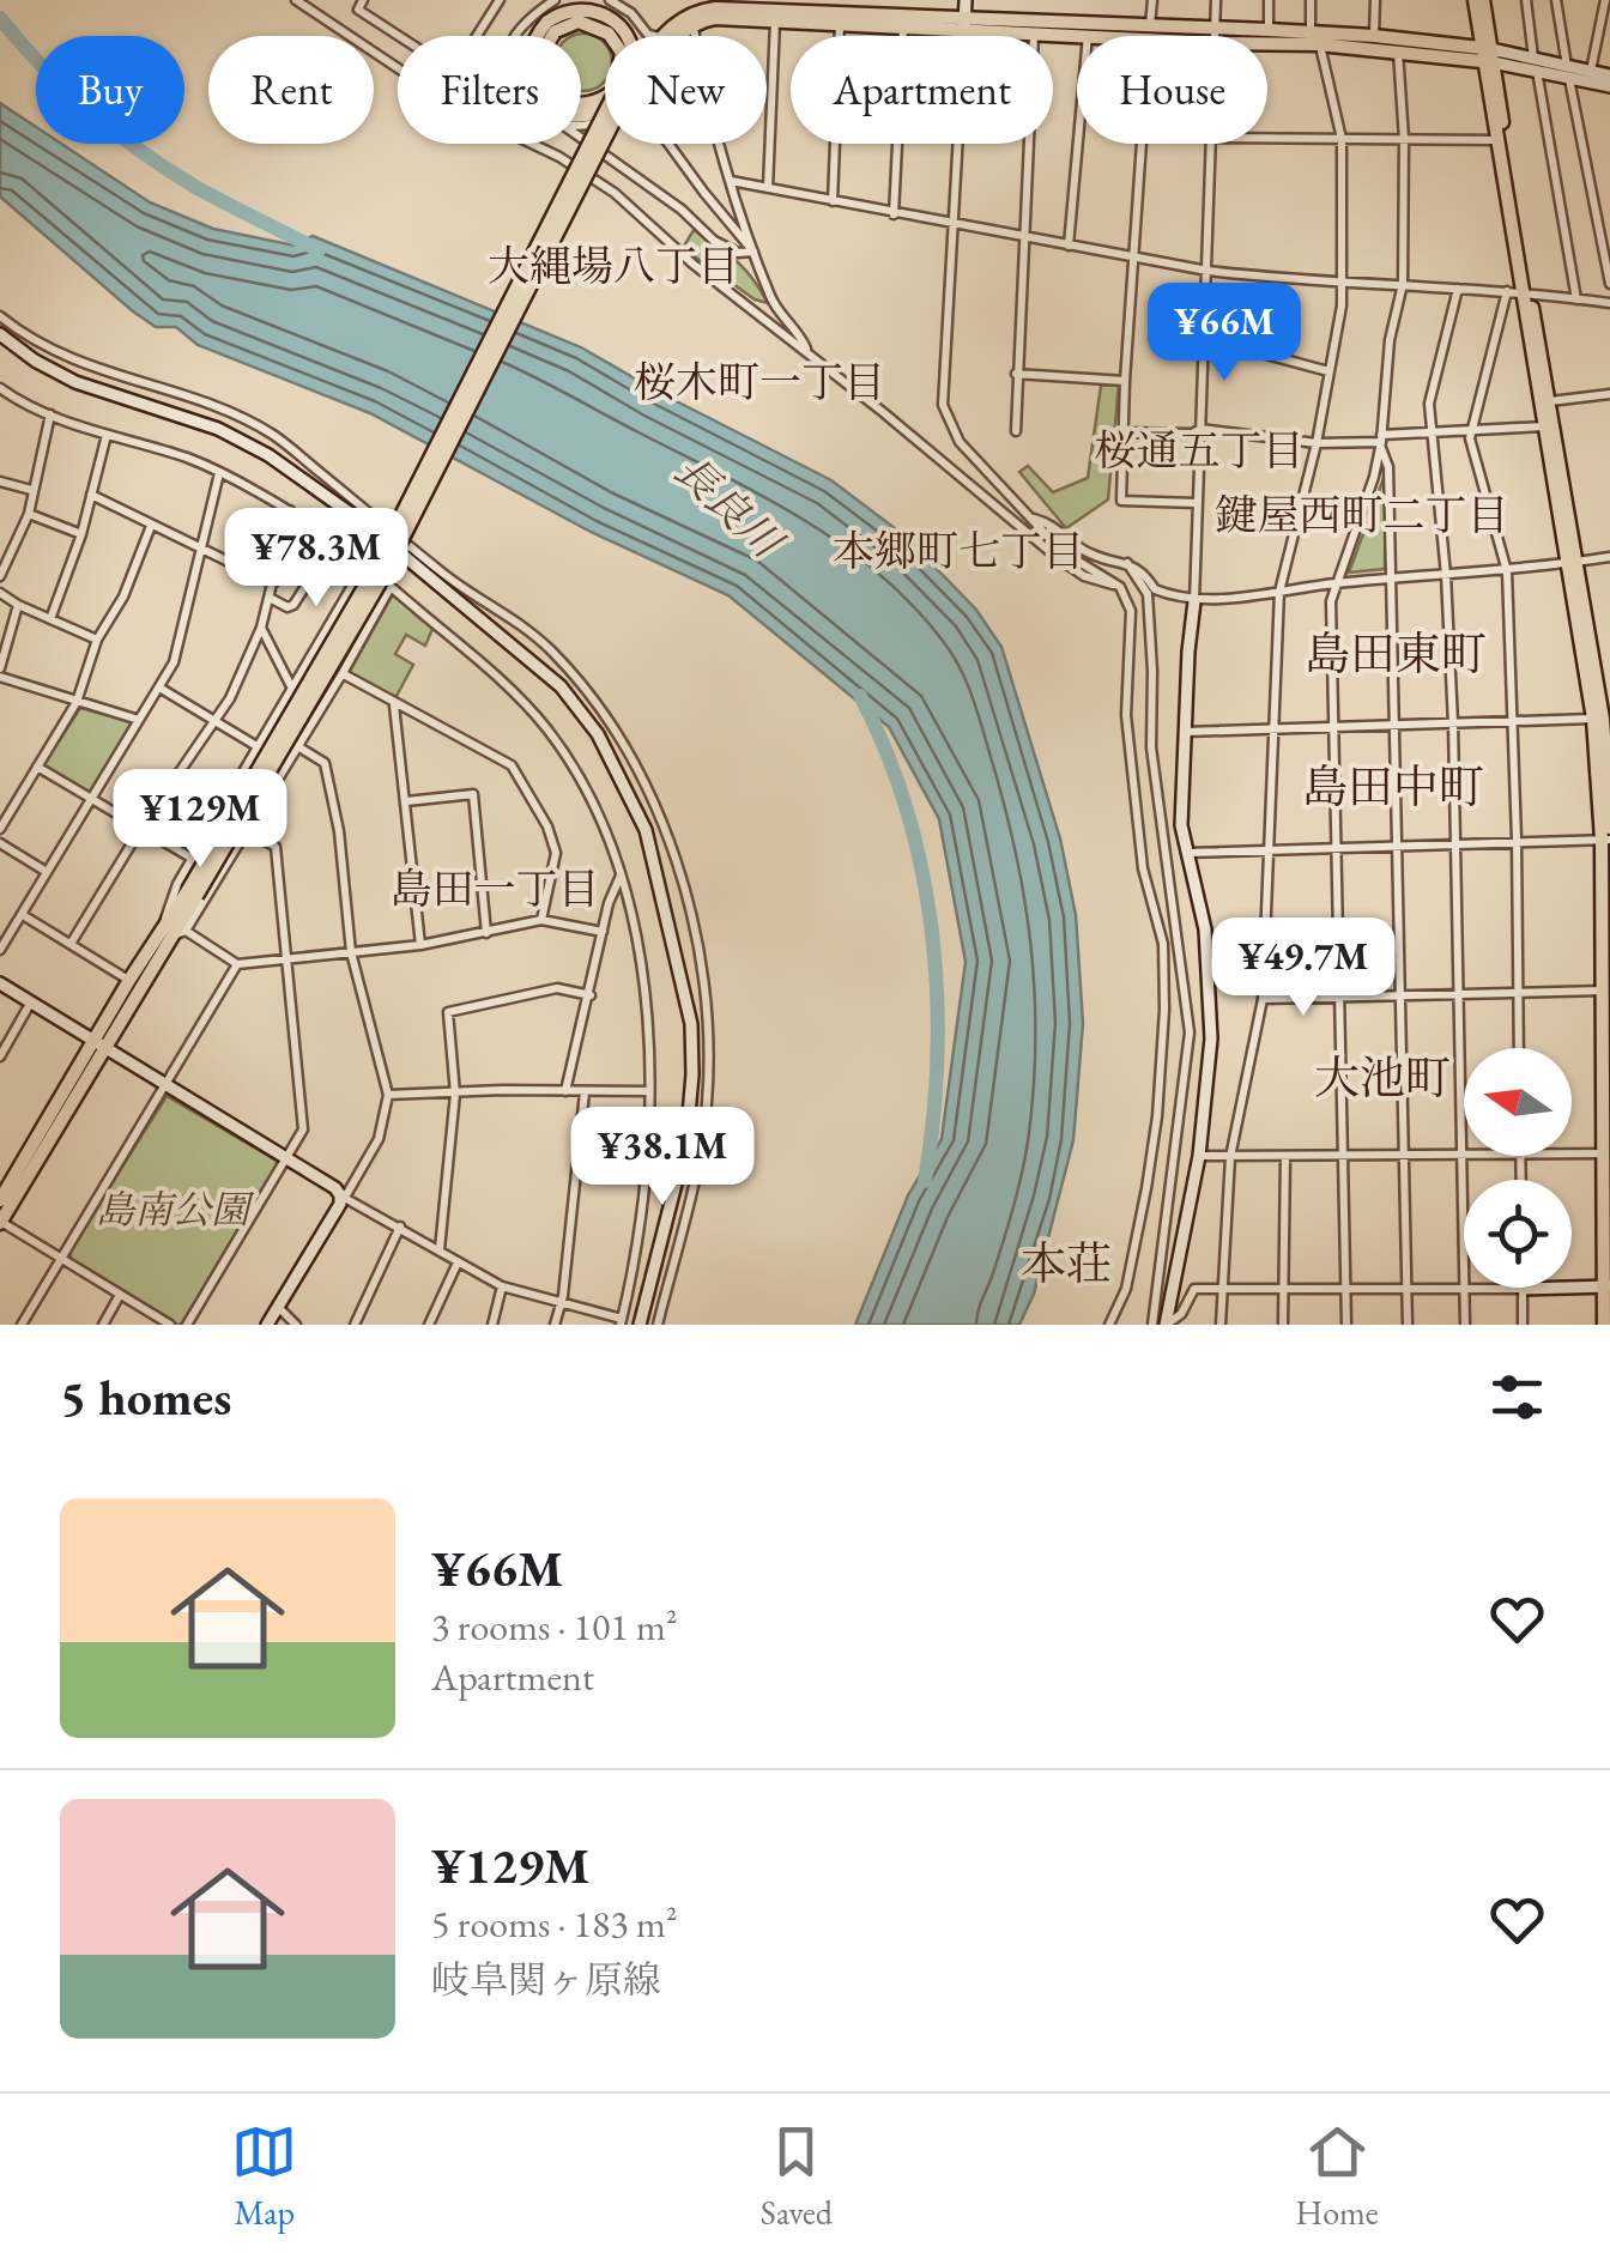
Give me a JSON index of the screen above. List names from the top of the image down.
{
  "districts": [
    "大縄場八丁目",
    "桜木町一丁目",
    "桜通五丁目",
    "鍵屋西町二丁目",
    "本郷町七丁目",
    "島田東町",
    "島田中町",
    "島田一丁目",
    "大池町",
    "本荘"
  ],
  "water": ["長良川"],
  "parks": ["島南公園"],
  "north": "left",
  "page": {
    "chip": [
      "Buy",
      "Rent",
      "Filters",
      "New",
      "Apartment",
      "House"
    ],
    "price": [
      "¥66M",
      "¥78.3M",
      "¥129M",
      "¥49.7M",
      "¥38.1M"
    ],
    "heading": "5 homes",
    "list": [
      {
        "name": "¥66M",
        "note": "3 rooms · 101 m² · Apartment"
      },
      {
        "name": "¥129M",
        "note": "5 rooms · 183 m² · 岐阜関ヶ原線"
      }
    ],
    "tabs": ["Map", "Saved", "Home"]
  }
}
